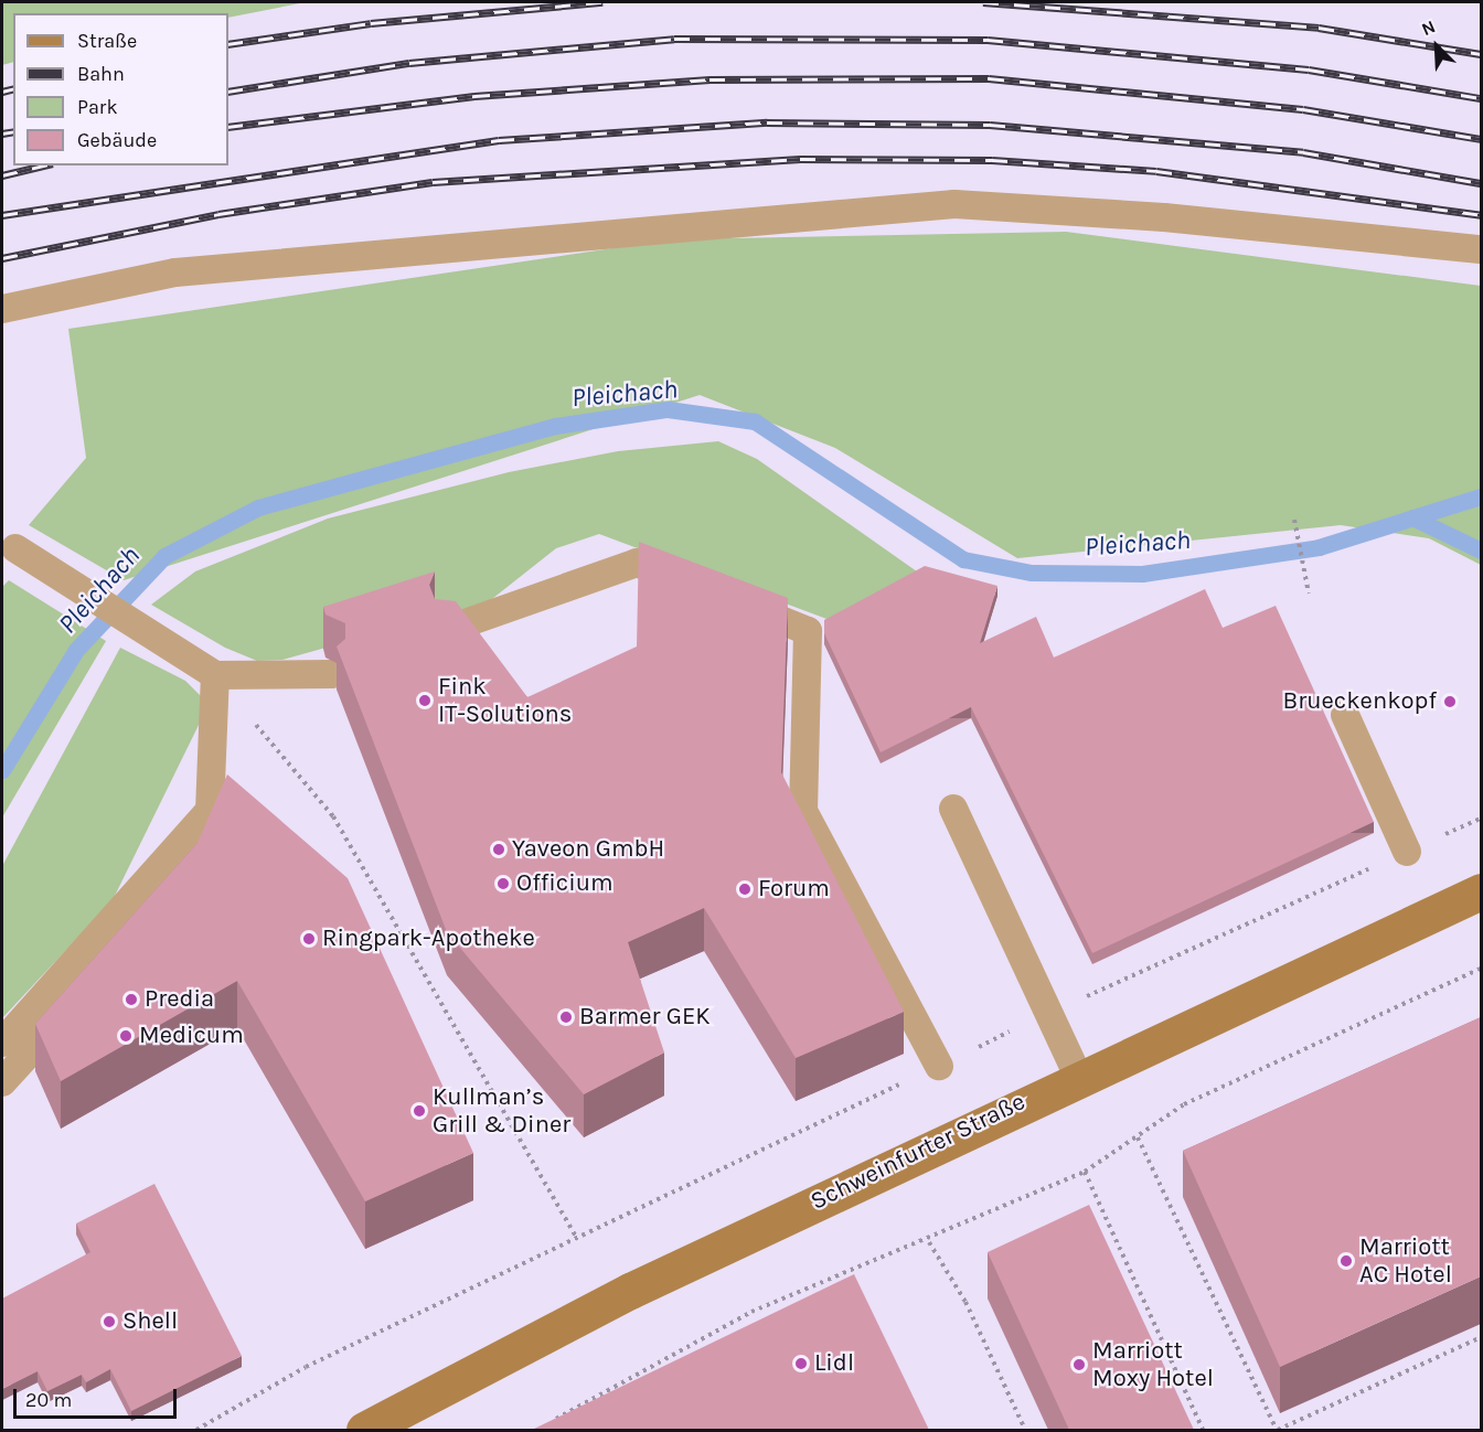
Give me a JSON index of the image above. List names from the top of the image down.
{
  "streets": {
    "main road": ["Schweinfurter Straße"]
  },
  "water": ["Pleichach"],
  "places": [
    "Fink IT-Solutions",
    "Brueckenkopf",
    "Yaveon GmbH",
    "Officium",
    "Forum",
    "Ringpark-Apotheke",
    "Predia",
    "Barmer GEK",
    "Medicum",
    "Kullman’s Grill & Diner",
    "Marriott AC Hotel",
    "Shell",
    "Lidl",
    "Marriott Moxy Hotel"
  ],
  "legend": [
    "Straße",
    "Bahn",
    "Park",
    "Gebäude"
  ],
  "scale_bar": "20 m",
  "north": "top left"
}
